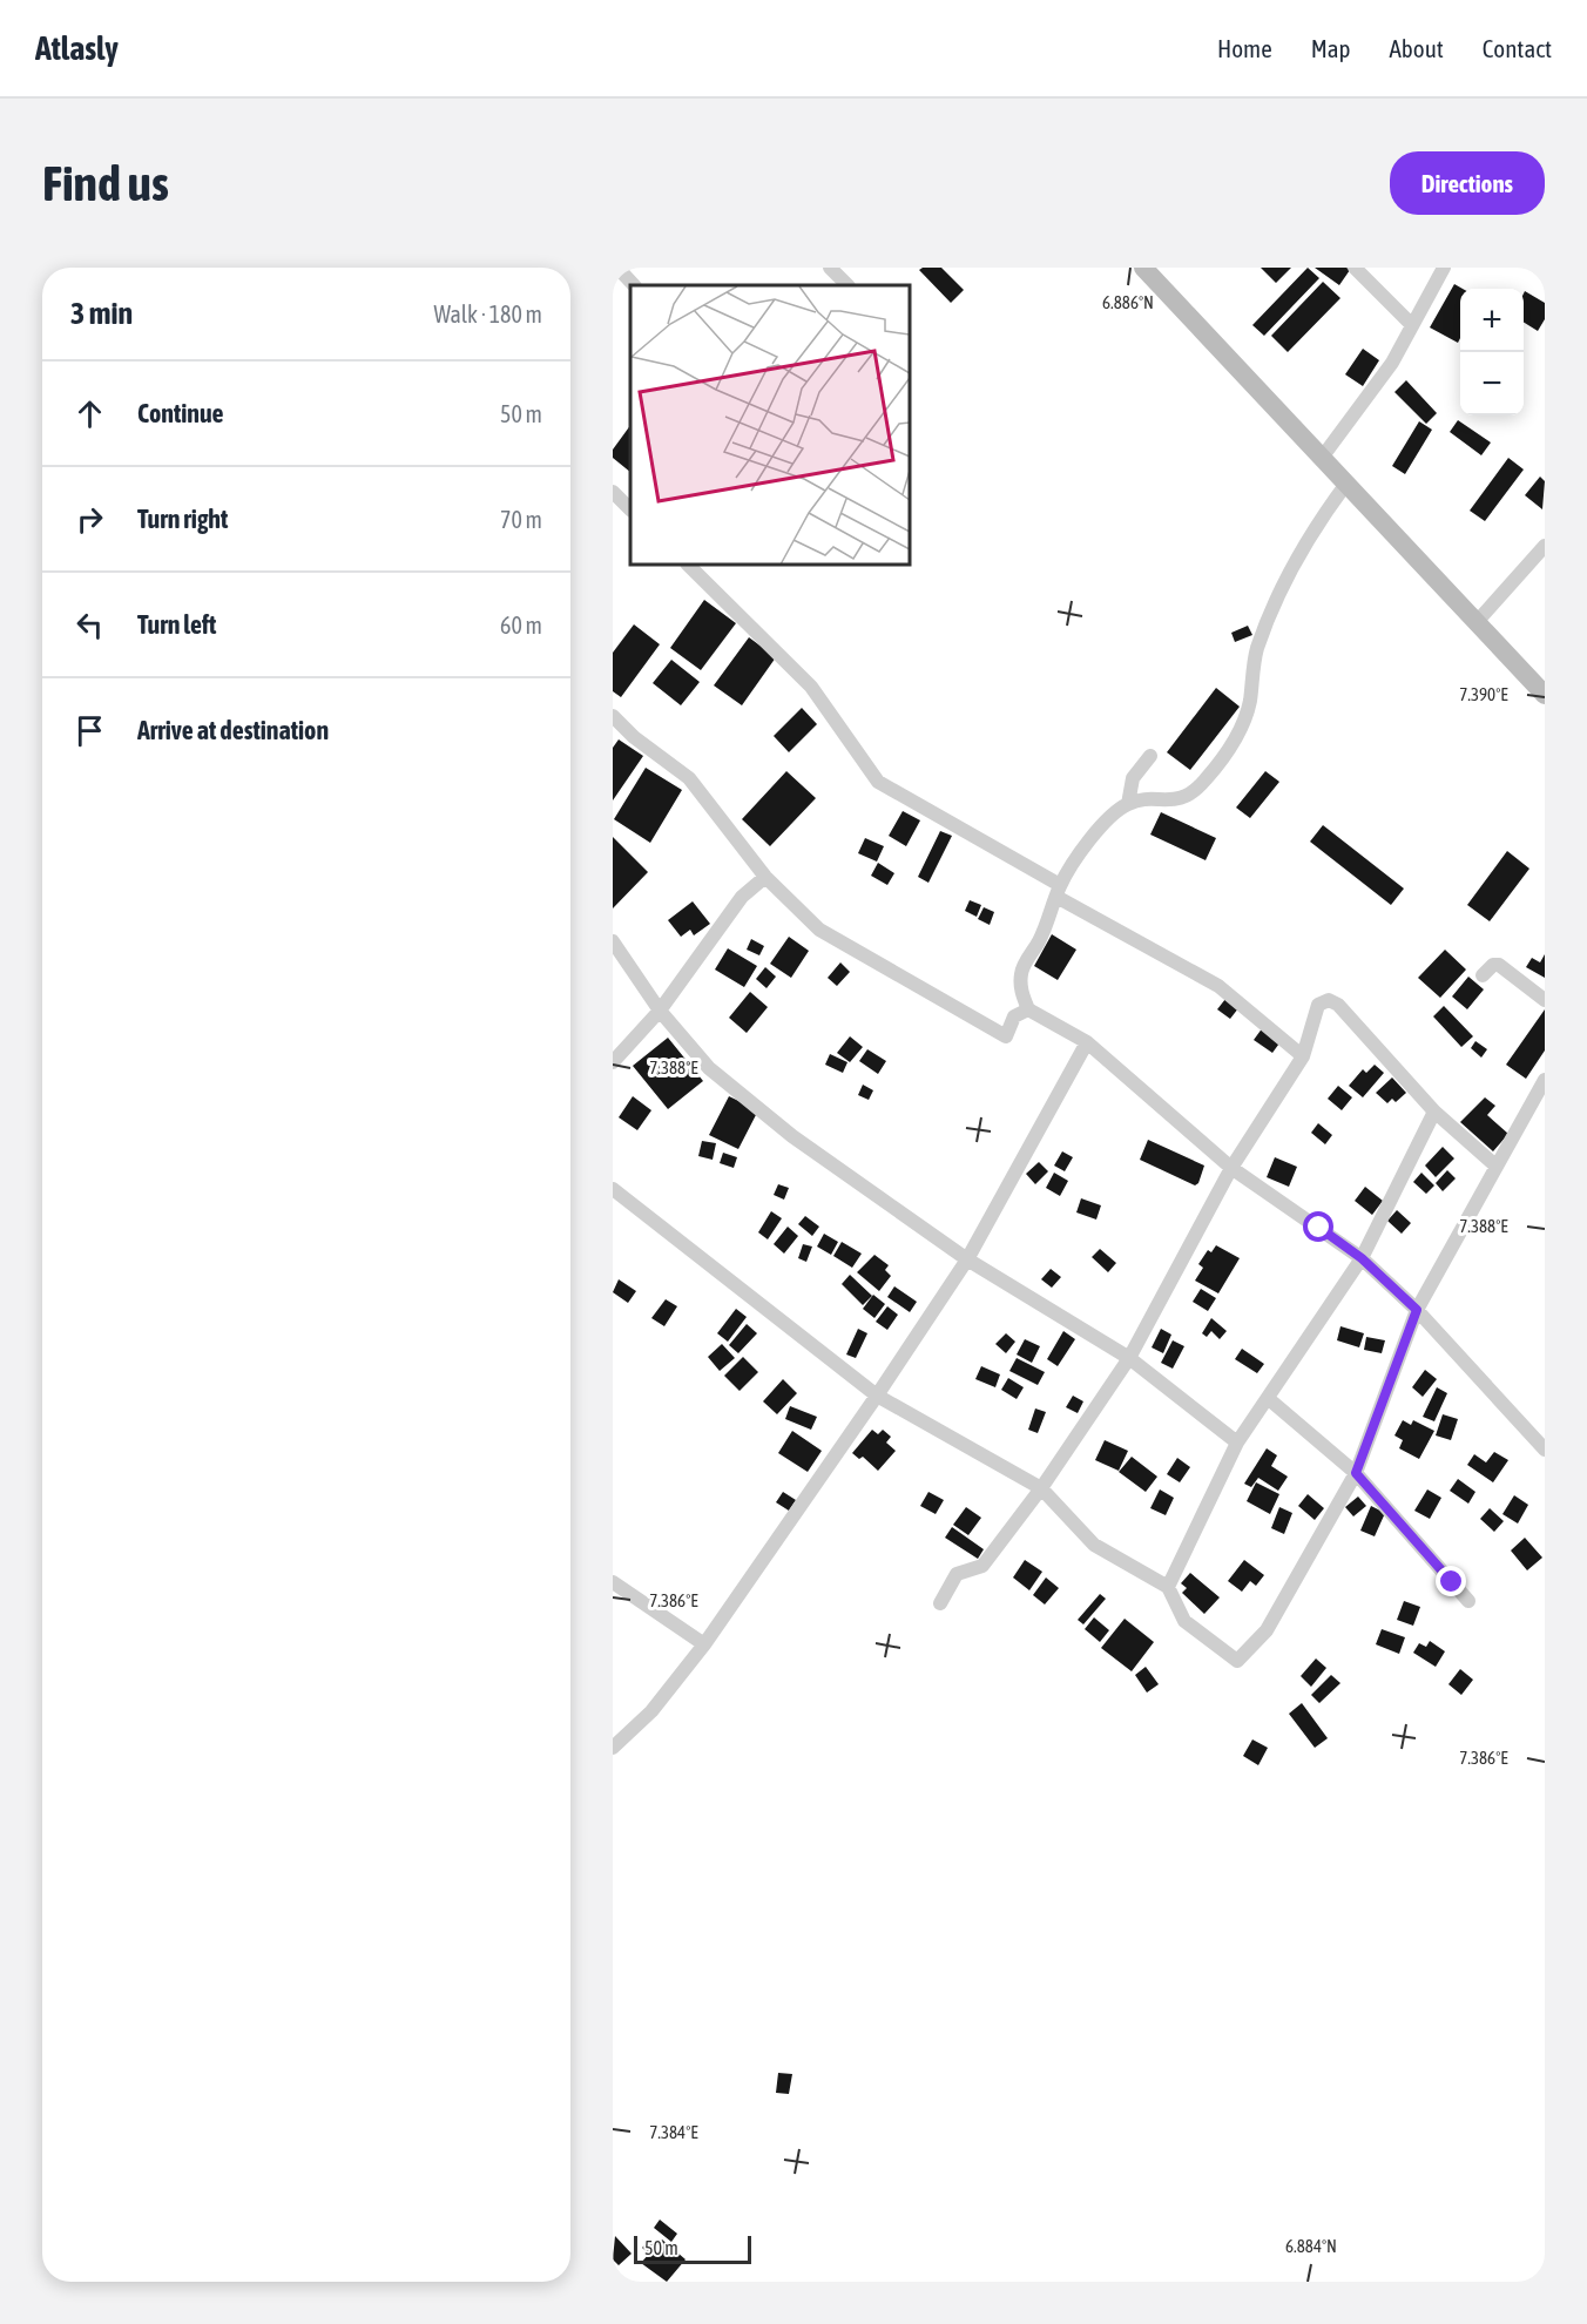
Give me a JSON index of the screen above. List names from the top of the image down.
{
  "scale_bar": "50 m",
  "page": {
    "header": "Atlasly",
    "nav": [
      "Home",
      "Map",
      "About",
      "Contact"
    ],
    "buttons": "Directions",
    "title": "Find us",
    "heading": ["3 min", "Walk · 180 m"],
    "map_buttons": ["+", "−"],
    "list": [
      ["Continue", "50 m"],
      ["Turn right", "70 m"],
      ["Turn left", "60 m"],
      "Arrive at destination"
    ],
    "scale": "50 m"
  },
  "coordinates": [
    "6.886°N",
    "7.390°E",
    "7.388°E",
    "7.386°E",
    "7.384°E",
    "6.884°N"
  ]
}
